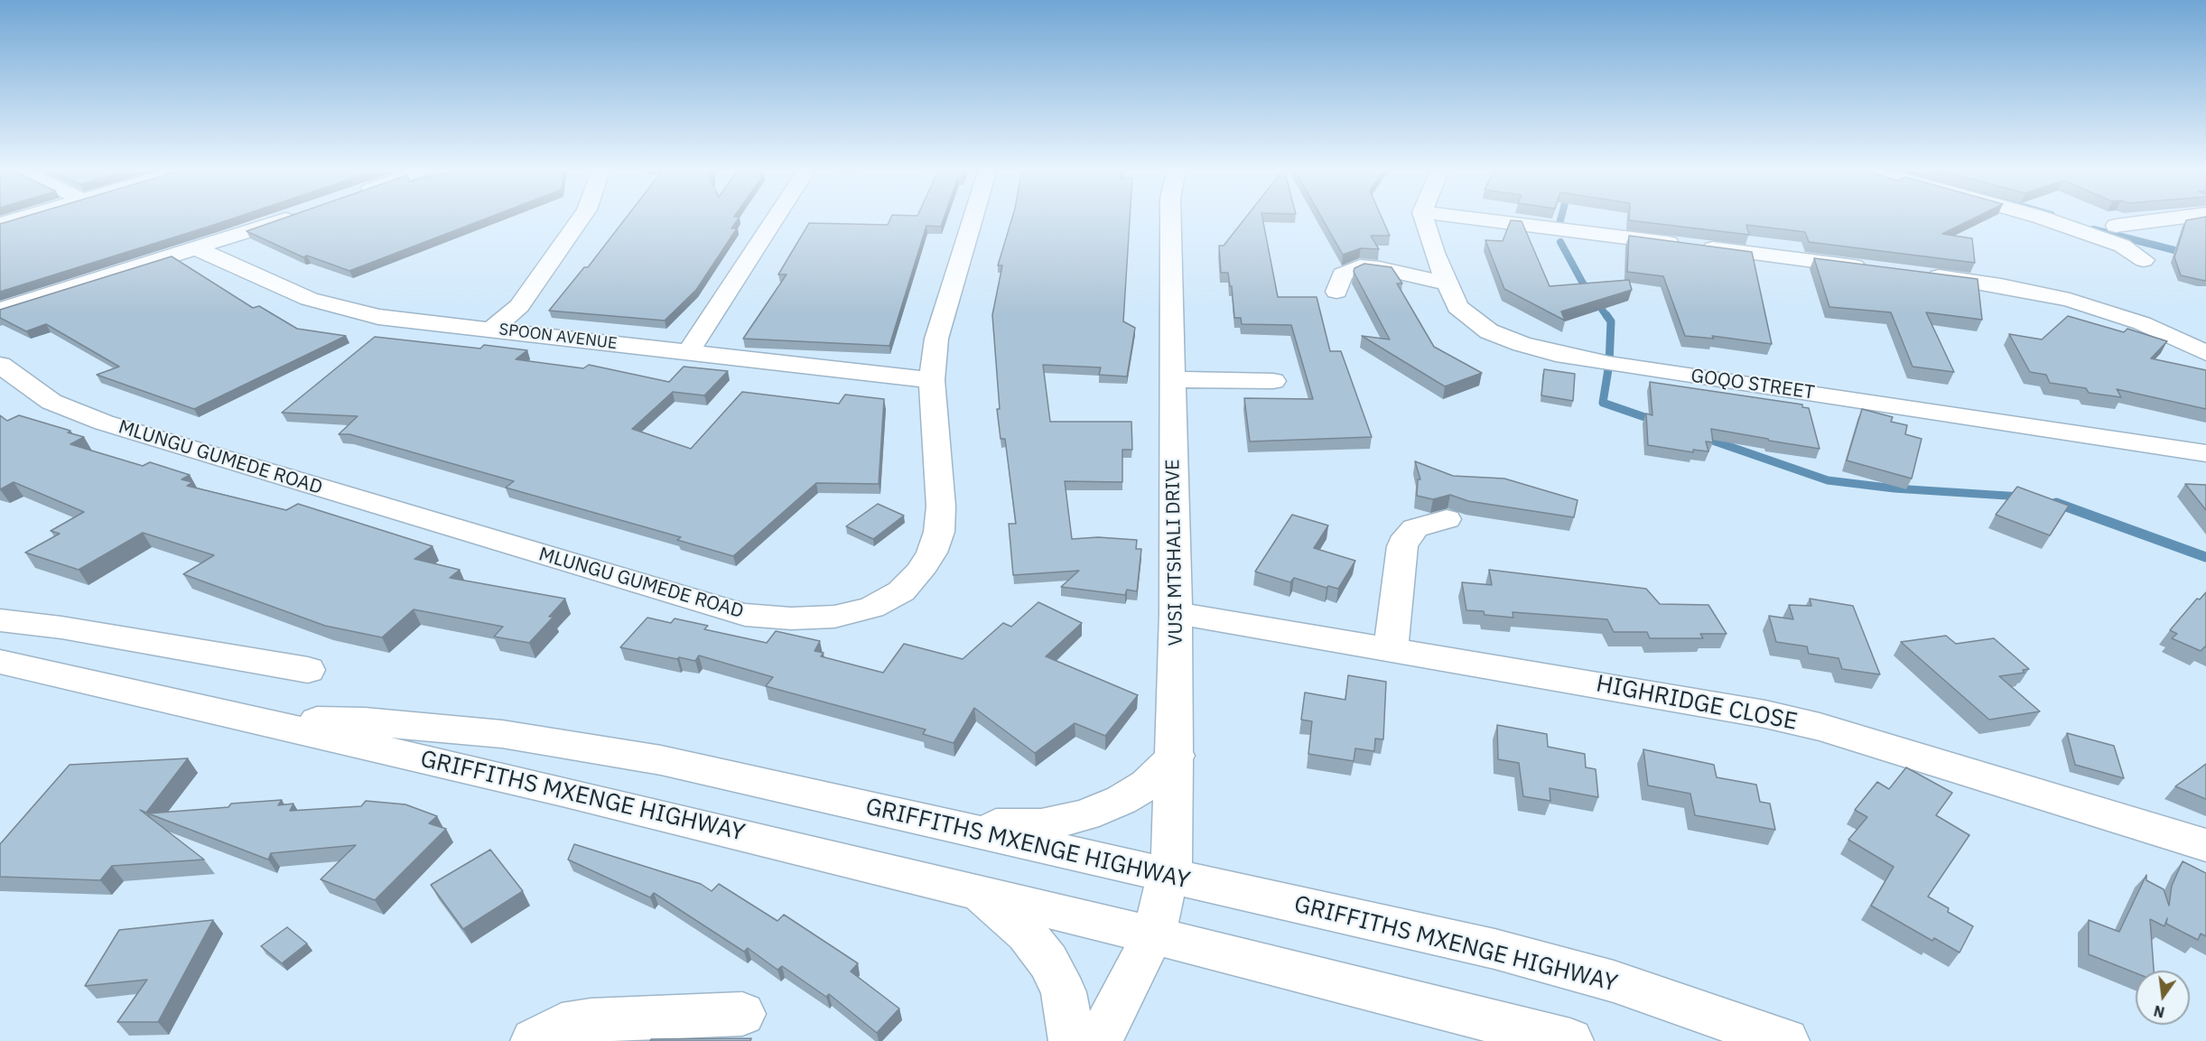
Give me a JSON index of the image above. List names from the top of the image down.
{
  "streets": {
    "street": [
      "SPOON AVENUE",
      "GOQO STREET",
      "MLUNGU GUMEDE ROAD",
      "VUSI MTSHALI DRIVE",
      "HIGHRIDGE CLOSE",
      "GRIFFITHS MXENGE HIGHWAY"
    ]
  },
  "crossings": [
    ["SPOON AVENUE", "MLUNGU GUMEDE ROAD"],
    ["VUSI MTSHALI DRIVE", "HIGHRIDGE CLOSE"],
    ["VUSI MTSHALI DRIVE", "GRIFFITHS MXENGE HIGHWAY"]
  ],
  "north": "bottom"
}
